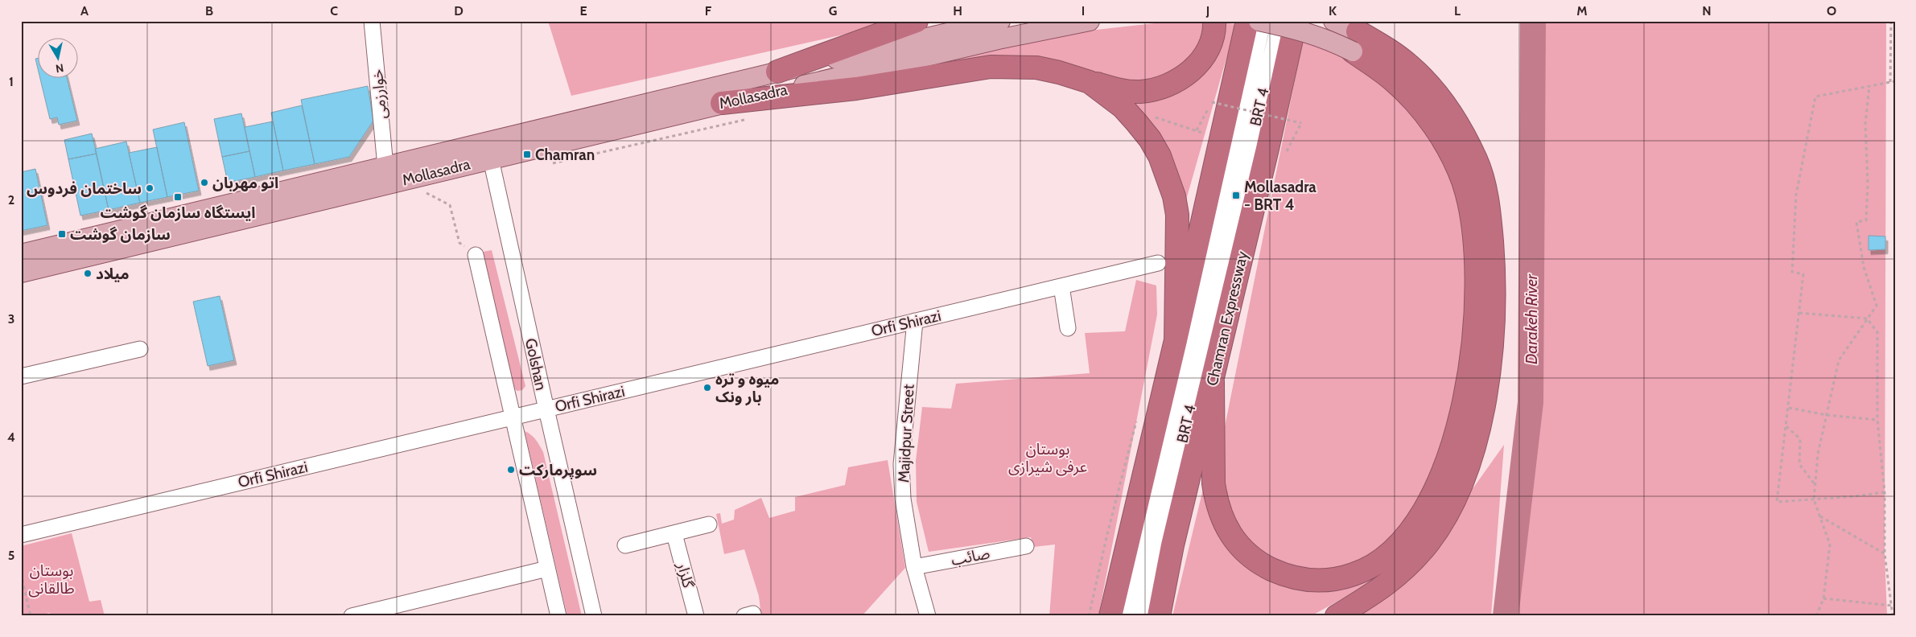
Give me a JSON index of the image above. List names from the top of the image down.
{
  "streets": {
    "highway": ["Chamran Expressway"],
    "main road": ["Mollasadra"],
    "street": [
      "خوارزمی",
      "BRT 4",
      "Orfi Shirazi",
      "Golshan",
      "Majidpur Street",
      "صائب",
      "گلزار"
    ]
  },
  "crossings": [
    ["خوارزمی", "Mollasadra"],
    ["Mollasadra", "Golshan"],
    ["Orfi Shirazi", "Golshan"],
    ["Orfi Shirazi", "Majidpur Street"],
    ["Majidpur Street", "صائب"]
  ],
  "water": ["Darakeh River"],
  "parks": ["بوستان عرفی شیرازی", "بوستان طالقانی"],
  "places": {
    "transit": [
      "Chamran",
      "Mollasadra - BRT 4",
      "ایستگاه سازمان گوشت",
      "سازمان گوشت"
    ],
    "other": [
      "اتو مهربان",
      "ساختمان فردوس",
      "میلاد",
      "میوه و تره بار ونک",
      "سوپرمارکت"
    ]
  },
  "north": "bottom",
  "grid": {
    "columns": [
      "A",
      "B",
      "C",
      "D",
      "E",
      "F",
      "G",
      "H",
      "I",
      "J",
      "K",
      "L",
      "M",
      "N",
      "O"
    ],
    "rows": [
      "1",
      "2",
      "3",
      "4",
      "5"
    ]
  }
}
